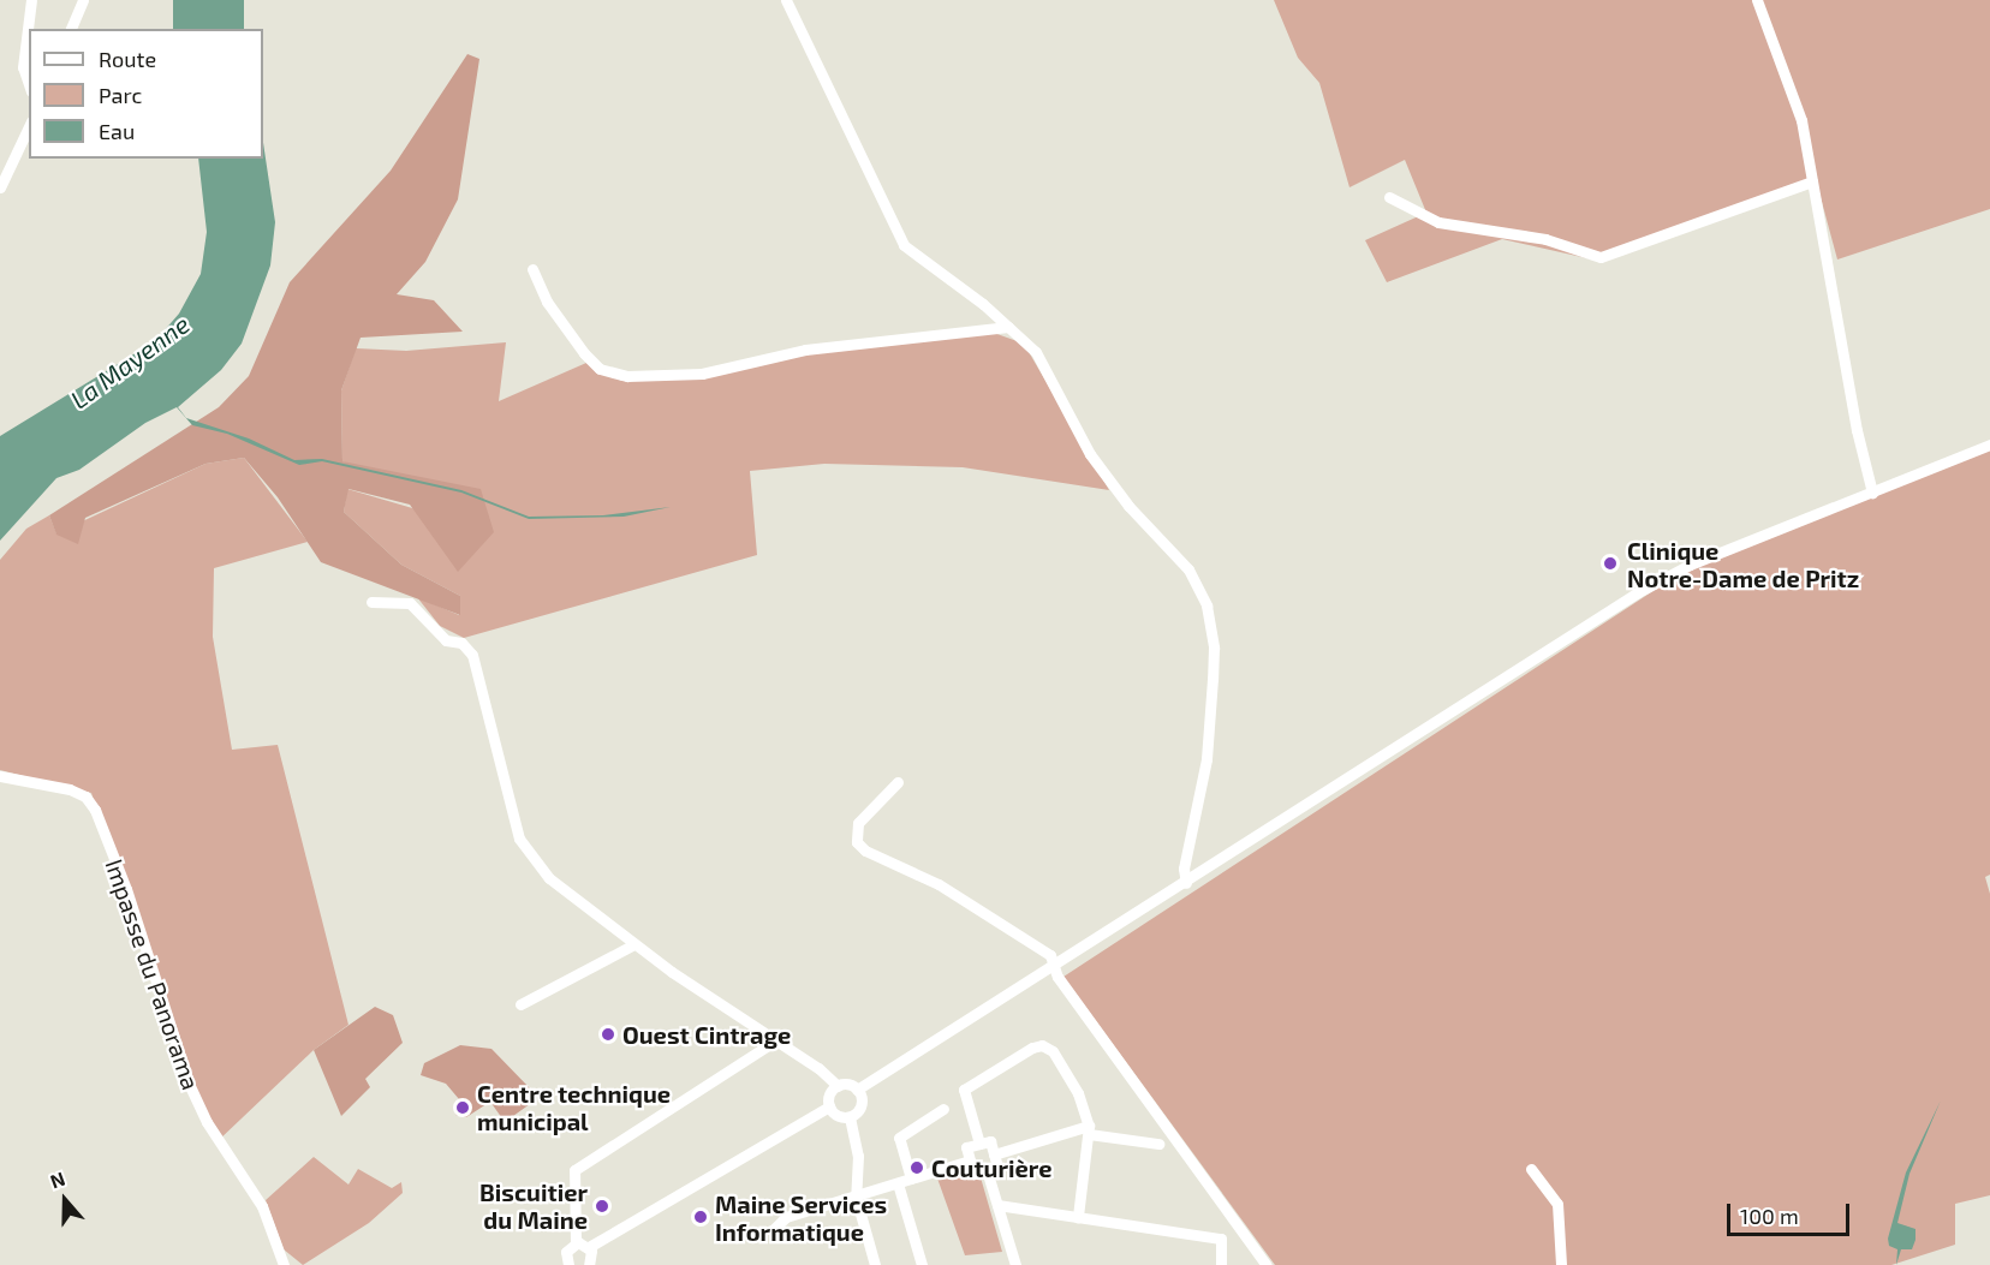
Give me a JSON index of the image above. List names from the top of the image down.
{
  "streets": {
    "street": ["Impasse du Panorama"]
  },
  "water": ["La Mayenne"],
  "places": [
    "Clinique Notre-Dame de Pritz",
    "Ouest Cintrage",
    "Centre technique municipal",
    "Couturière",
    "Biscuitier du Maine",
    "Maine Services Informatique"
  ],
  "legend": ["Route", "Parc", "Eau"],
  "scale_bar": "100 m",
  "north": "top"
}
